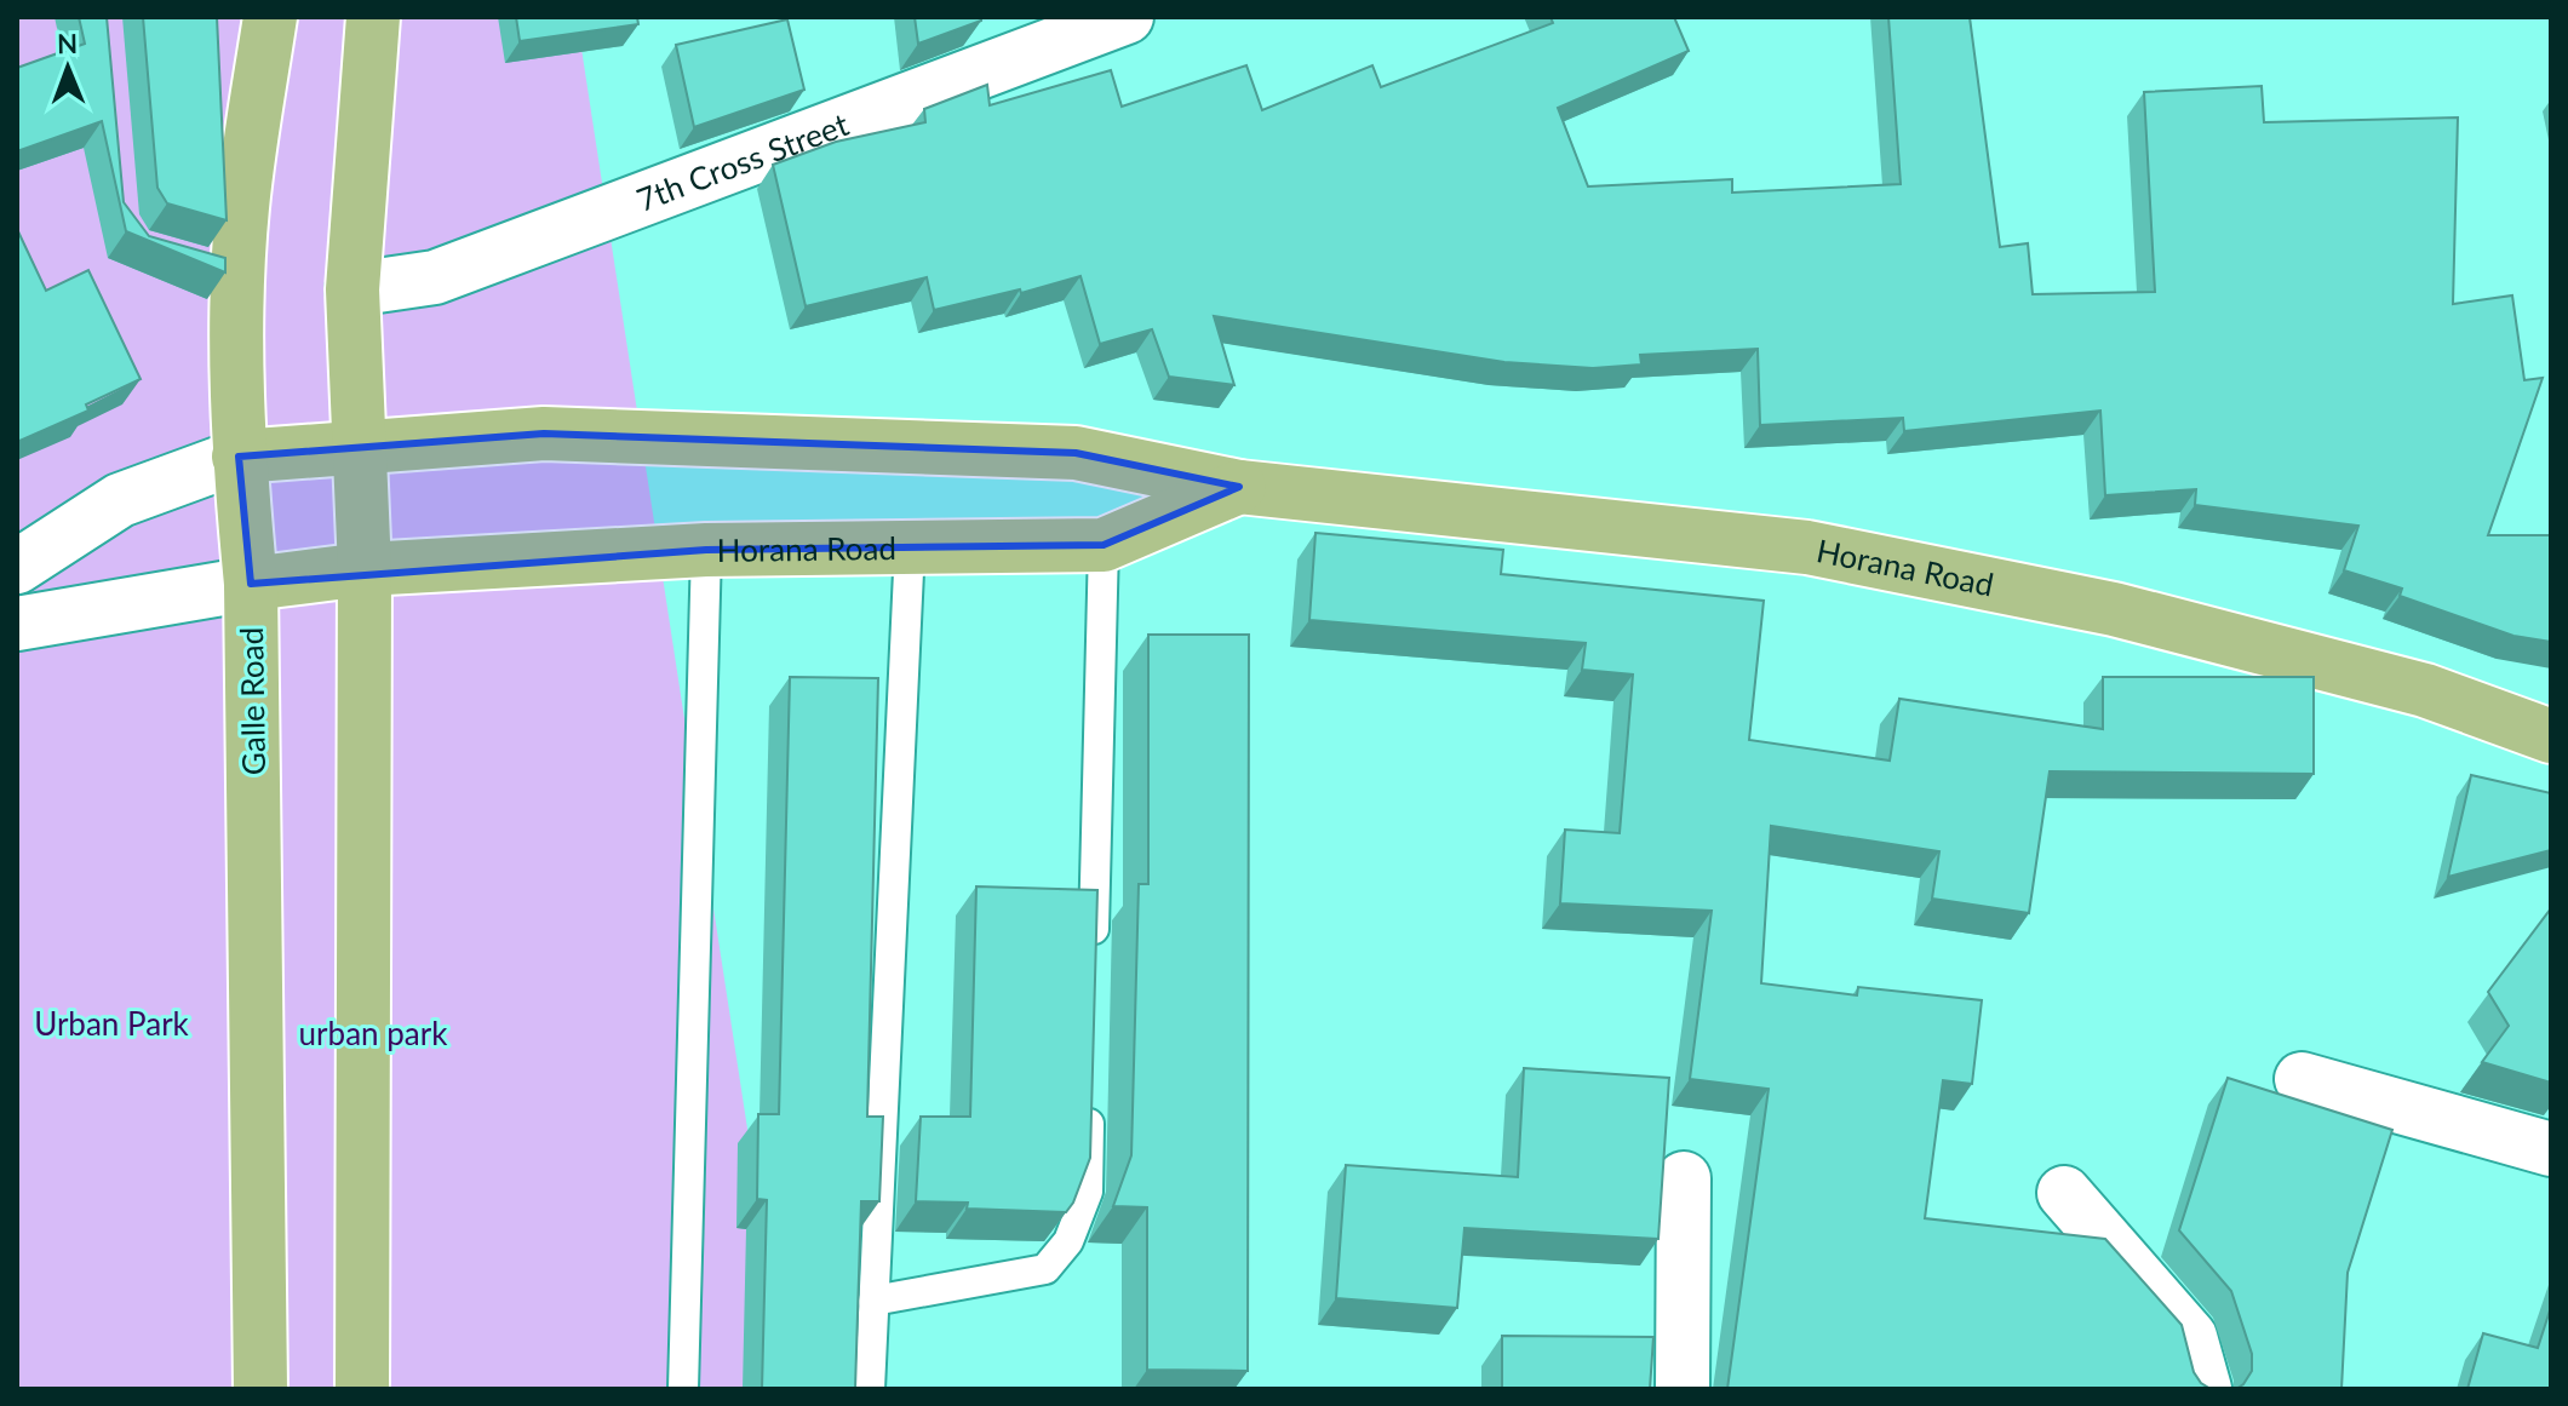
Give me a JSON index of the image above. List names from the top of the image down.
{
  "streets": {
    "highway": ["Horana Road", "Galle Road"],
    "street": ["7th Cross Street"]
  },
  "crossings": [
    ["Horana Road", "Galle Road"]
  ],
  "parks": ["Urban Park", "urban park"],
  "north": "top"
}
